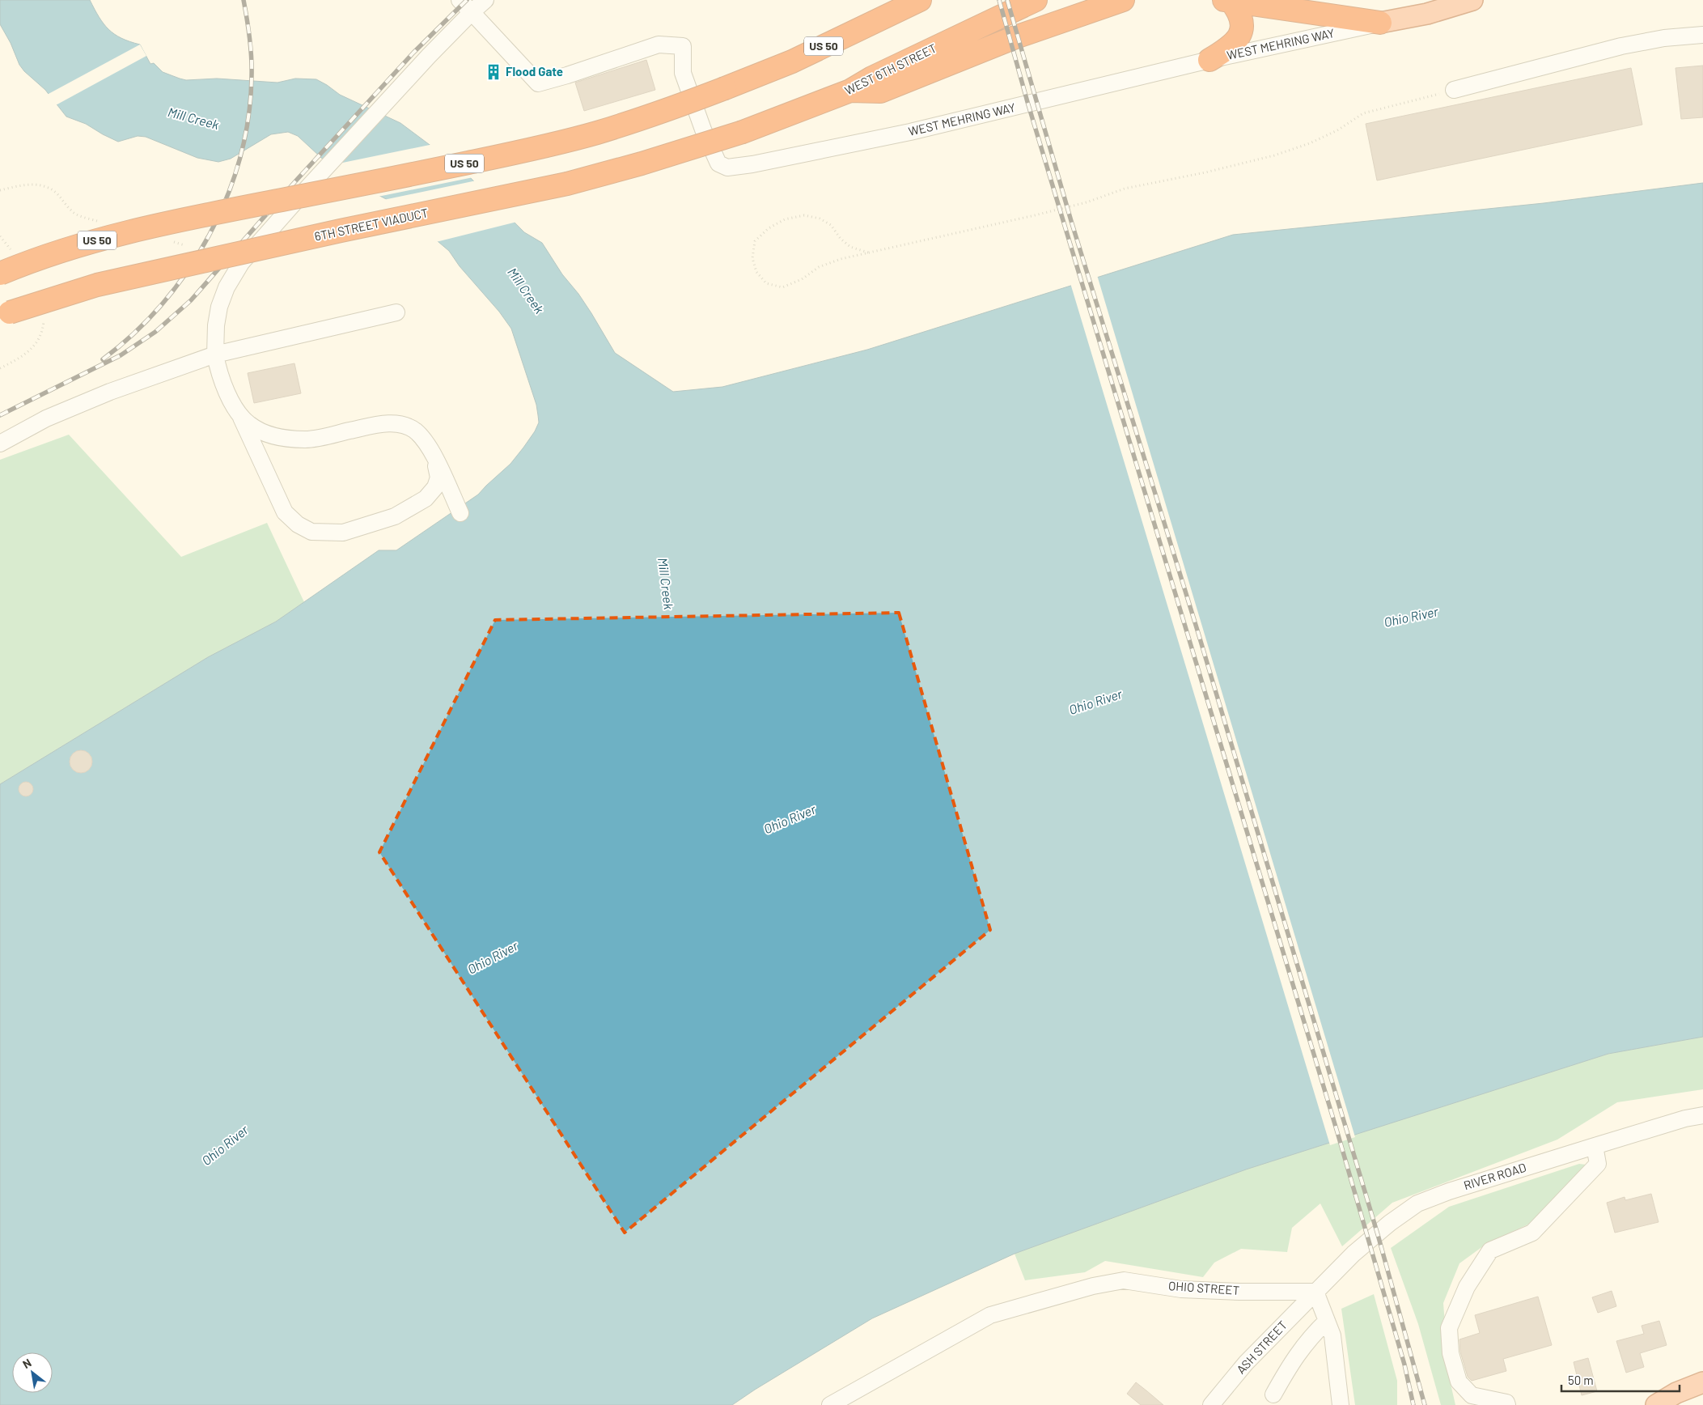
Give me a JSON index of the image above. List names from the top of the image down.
{
  "streets": {
    "highway": ["US 50", "WEST 6TH STREET", "6TH STREET VIADUCT"],
    "main road": ["WEST MEHRING WAY"],
    "street": ["RIVER ROAD", "OHIO STREET", "ASH STREET"]
  },
  "crossings": [
    ["WEST 6TH STREET", "6TH STREET VIADUCT"],
    ["RIVER ROAD", "OHIO STREET"],
    ["RIVER ROAD", "ASH STREET"],
    ["OHIO STREET", "ASH STREET"]
  ],
  "water": ["Mill Creek", "Ohio River"],
  "places": {
    "building": ["Flood Gate"]
  },
  "scale_bar": "50 m",
  "north": "top left"
}
